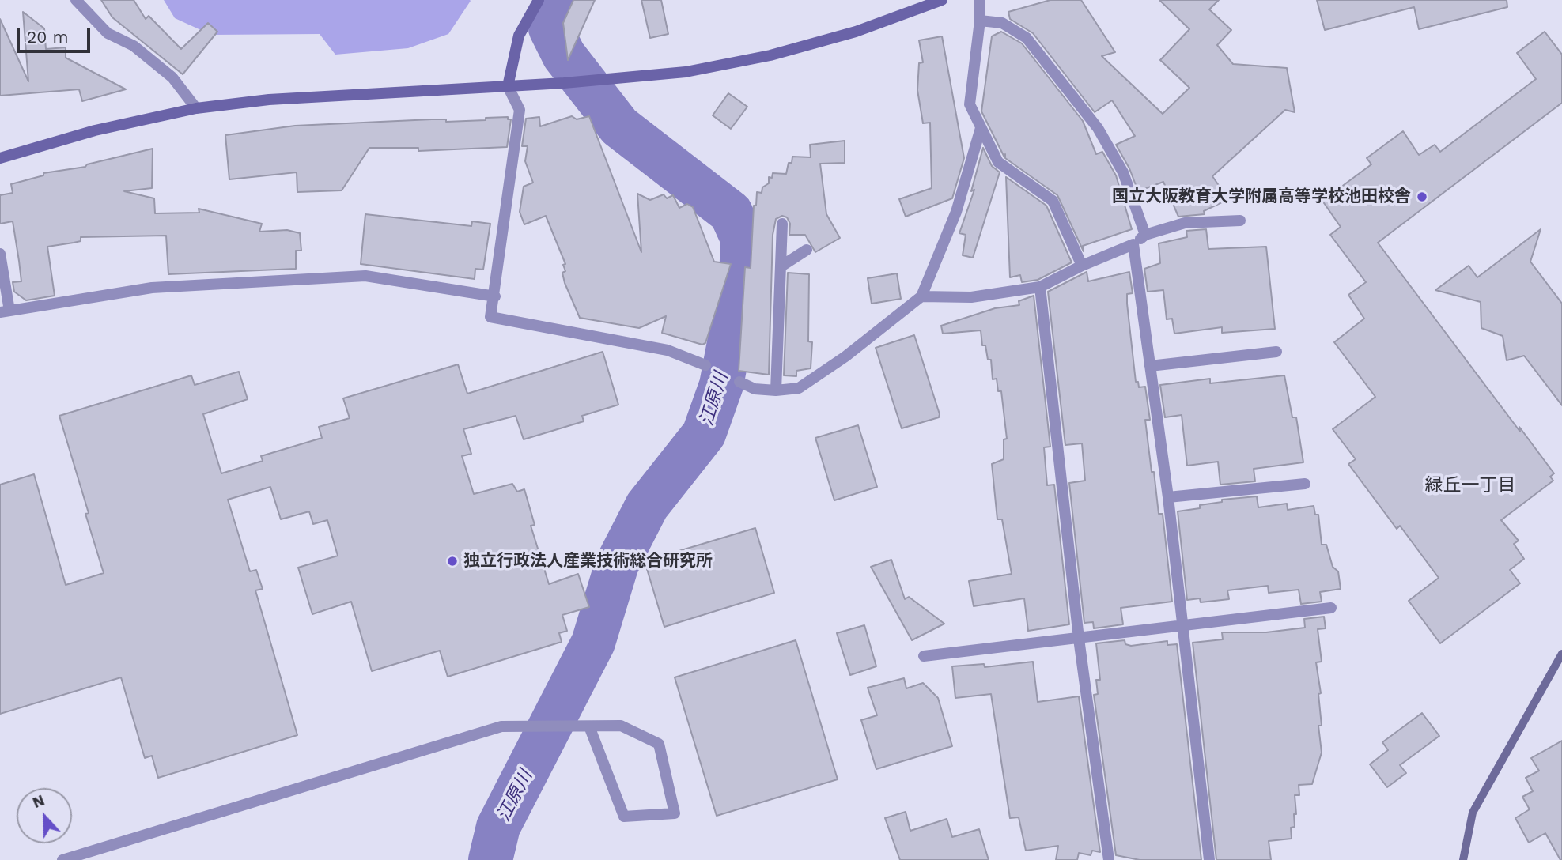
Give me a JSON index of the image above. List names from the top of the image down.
{
  "districts": ["緑丘一丁目"],
  "water": ["江原川"],
  "places": ["国立大阪教育大学附属高等学校池田校舎", "独立行政法人産業技術総合研究所"],
  "scale_bar": "20 m",
  "north": "top"
}
